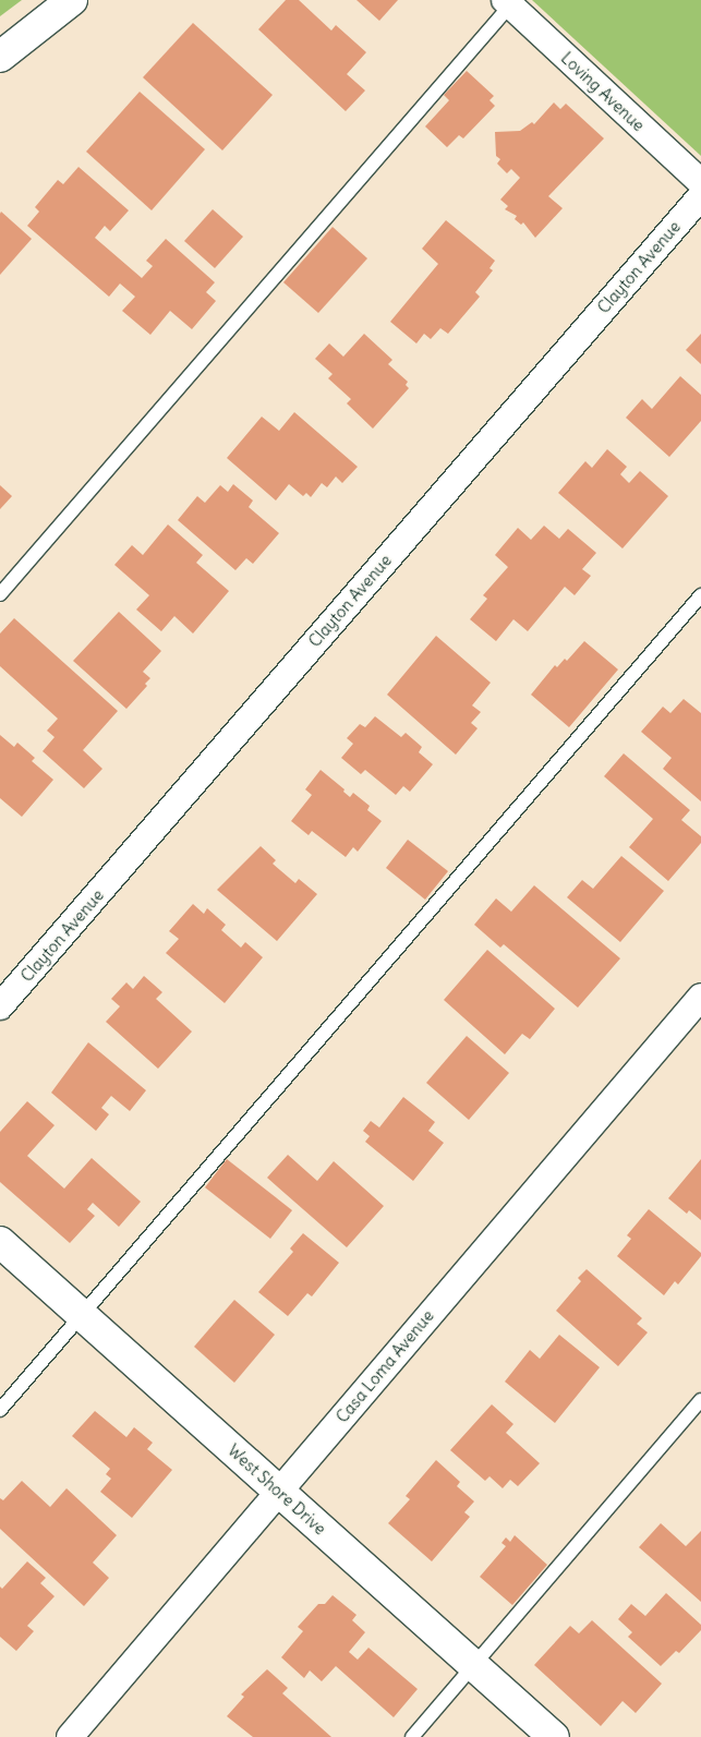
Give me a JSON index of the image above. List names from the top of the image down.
{
  "streets": {
    "street": [
      "Loving Avenue",
      "Clayton Avenue",
      "Casa Loma Avenue",
      "West Shore Drive"
    ]
  },
  "crossings": [
    ["Casa Loma Avenue", "West Shore Drive"]
  ]
}
